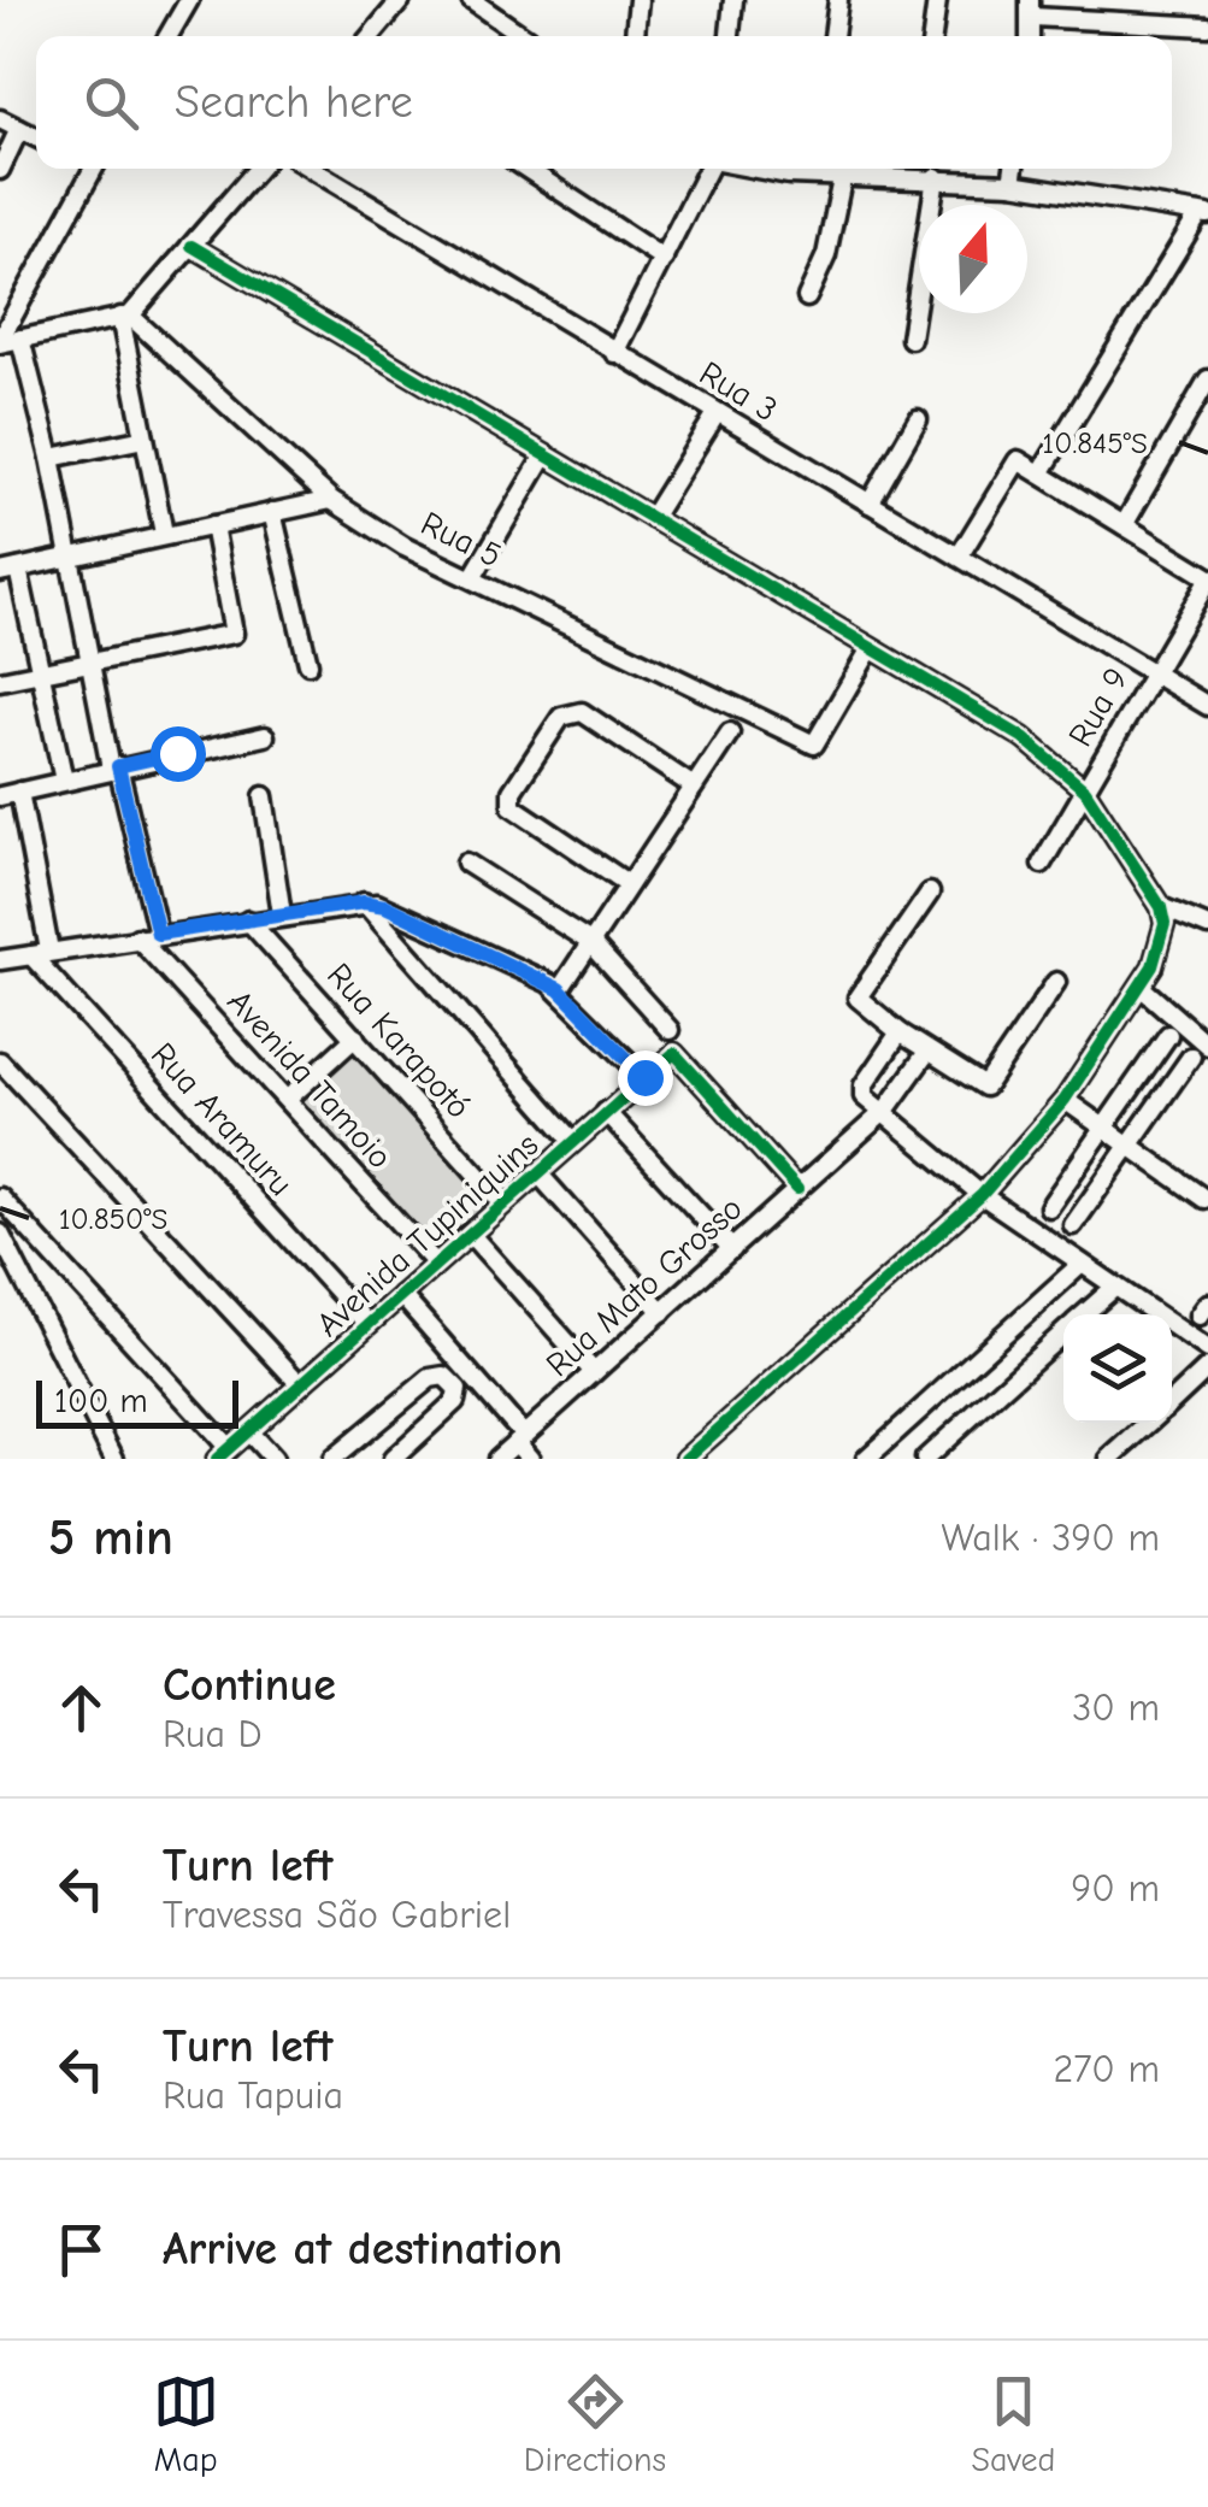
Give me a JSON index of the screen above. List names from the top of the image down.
{
  "streets": {
    "street": [
      "Rua 3",
      "Rua 5",
      "Rua 9",
      "Rua Karapotó",
      "Avenida Tamoio",
      "Rua Aramuru",
      "Avenida Tupiniquins",
      "Rua Mato Grosso"
    ]
  },
  "crossings": [
    ["Rua 3", "Rua 9"],
    ["Rua Karapotó", "Avenida Tupiniquins"],
    ["Avenida Tamoio", "Avenida Tupiniquins"],
    ["Rua Aramuru", "Avenida Tupiniquins"],
    ["Avenida Tupiniquins", "Rua Mato Grosso"]
  ],
  "scale_bar": "100 m",
  "north": "top",
  "page": {
    "search": "Search here",
    "scale": "100 m",
    "heading": ["5 min", "Walk · 390 m"],
    "list": [
      ["Continue", "Rua D", "30 m"],
      ["Turn left", "Travessa São Gabriel", "90 m"],
      ["Turn left", "Rua Tapuia", "270 m"],
      "Arrive at destination"
    ],
    "nav": ["Map", "Directions", "Saved"]
  },
  "coordinates": ["10.845°S", "10.850°S"]
}
